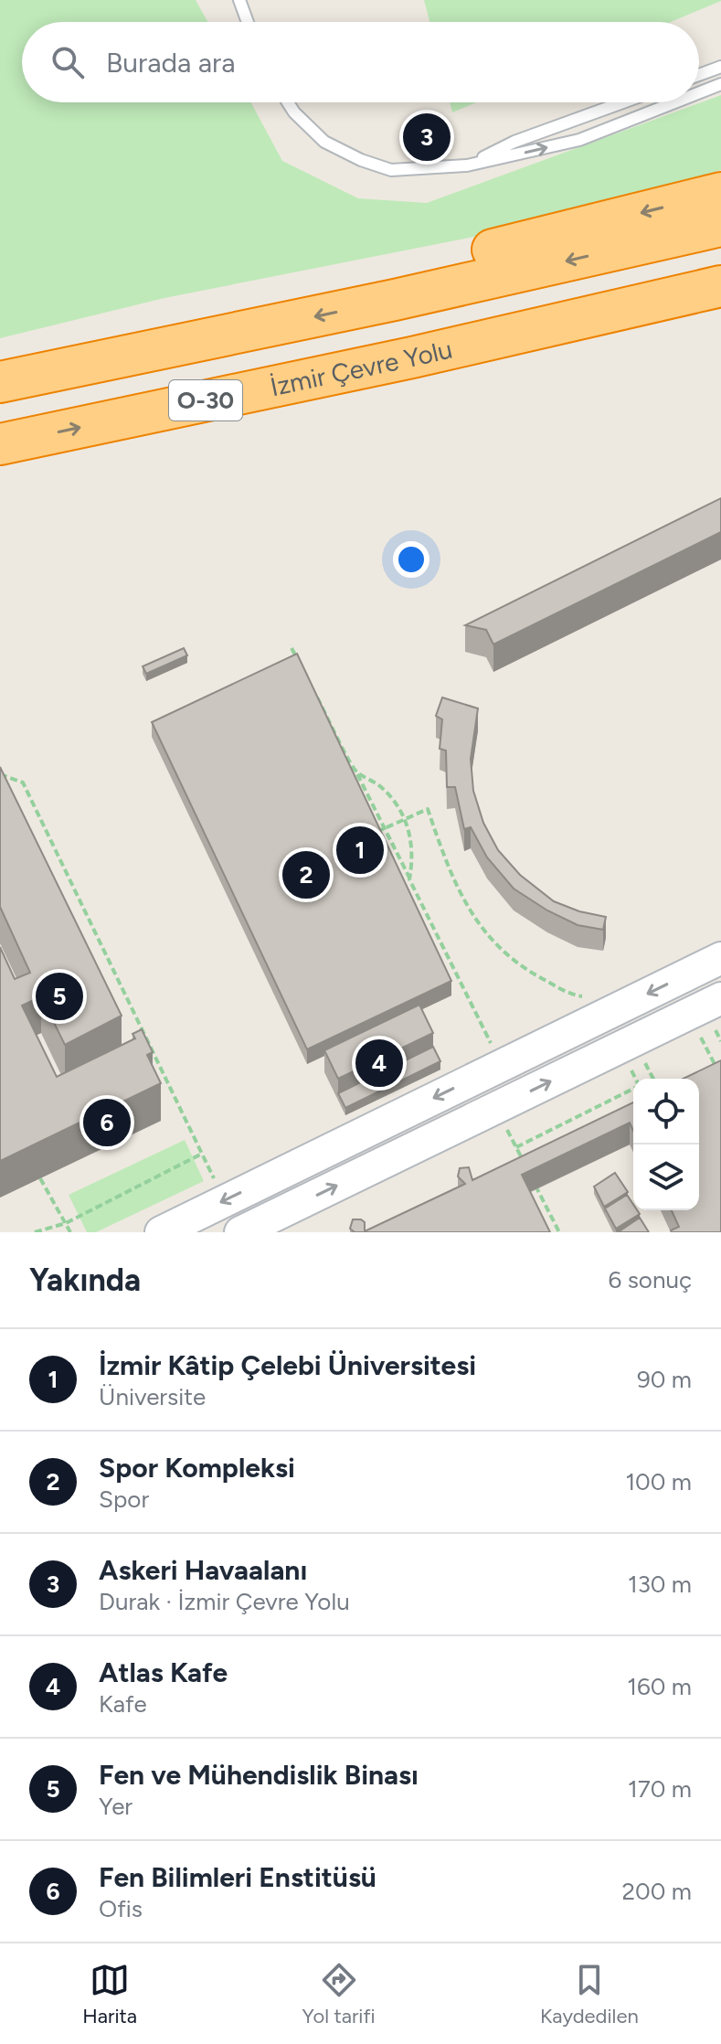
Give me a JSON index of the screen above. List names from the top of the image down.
{
  "streets": {
    "highway": ["İzmir Çevre Yolu", "O-30"]
  },
  "page": {
    "search": "Burada ara",
    "pins": [
      "3",
      "1",
      "2",
      "5",
      "4",
      "6"
    ],
    "heading": ["Yakında", "6 sonuç"],
    "list": [
      {
        "mark": "1",
        "name": "İzmir Kâtip Çelebi Üniversitesi",
        "note": "Üniversite",
        "value": "90 m"
      },
      {
        "mark": "2",
        "name": "Spor Kompleksi",
        "note": "Spor",
        "value": "100 m"
      },
      {
        "mark": "3",
        "name": "Askeri Havaalanı",
        "note": "Durak · İzmir Çevre Yolu",
        "value": "130 m"
      },
      {
        "mark": "4",
        "name": "Atlas Kafe",
        "note": "Kafe",
        "value": "160 m"
      },
      {
        "mark": "5",
        "name": "Fen ve Mühendislik Binası",
        "note": "Yer",
        "value": "170 m"
      },
      {
        "mark": "6",
        "name": "Fen Bilimleri Enstitüsü",
        "note": "Ofis",
        "value": "200 m"
      }
    ],
    "nav": ["Harita", "Yol tarifi", "Kaydedilen"]
  }
}
